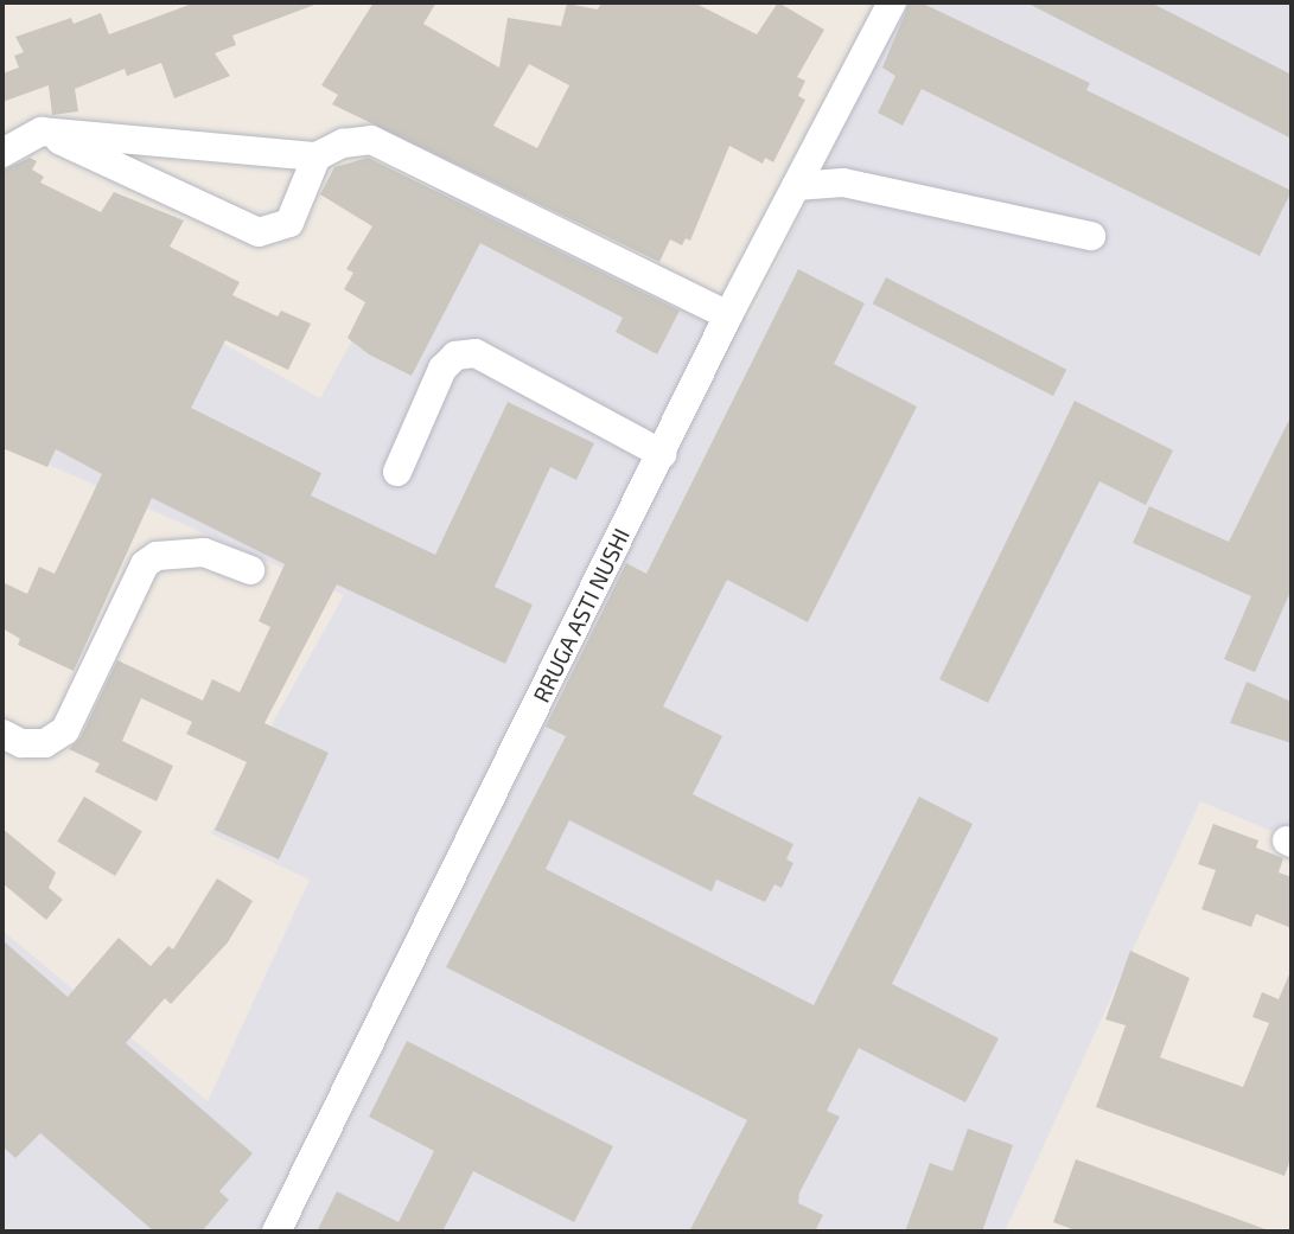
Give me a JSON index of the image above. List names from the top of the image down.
{
  "streets": {
    "street": ["RRUGA ASTI NUSHI"]
  }
}
